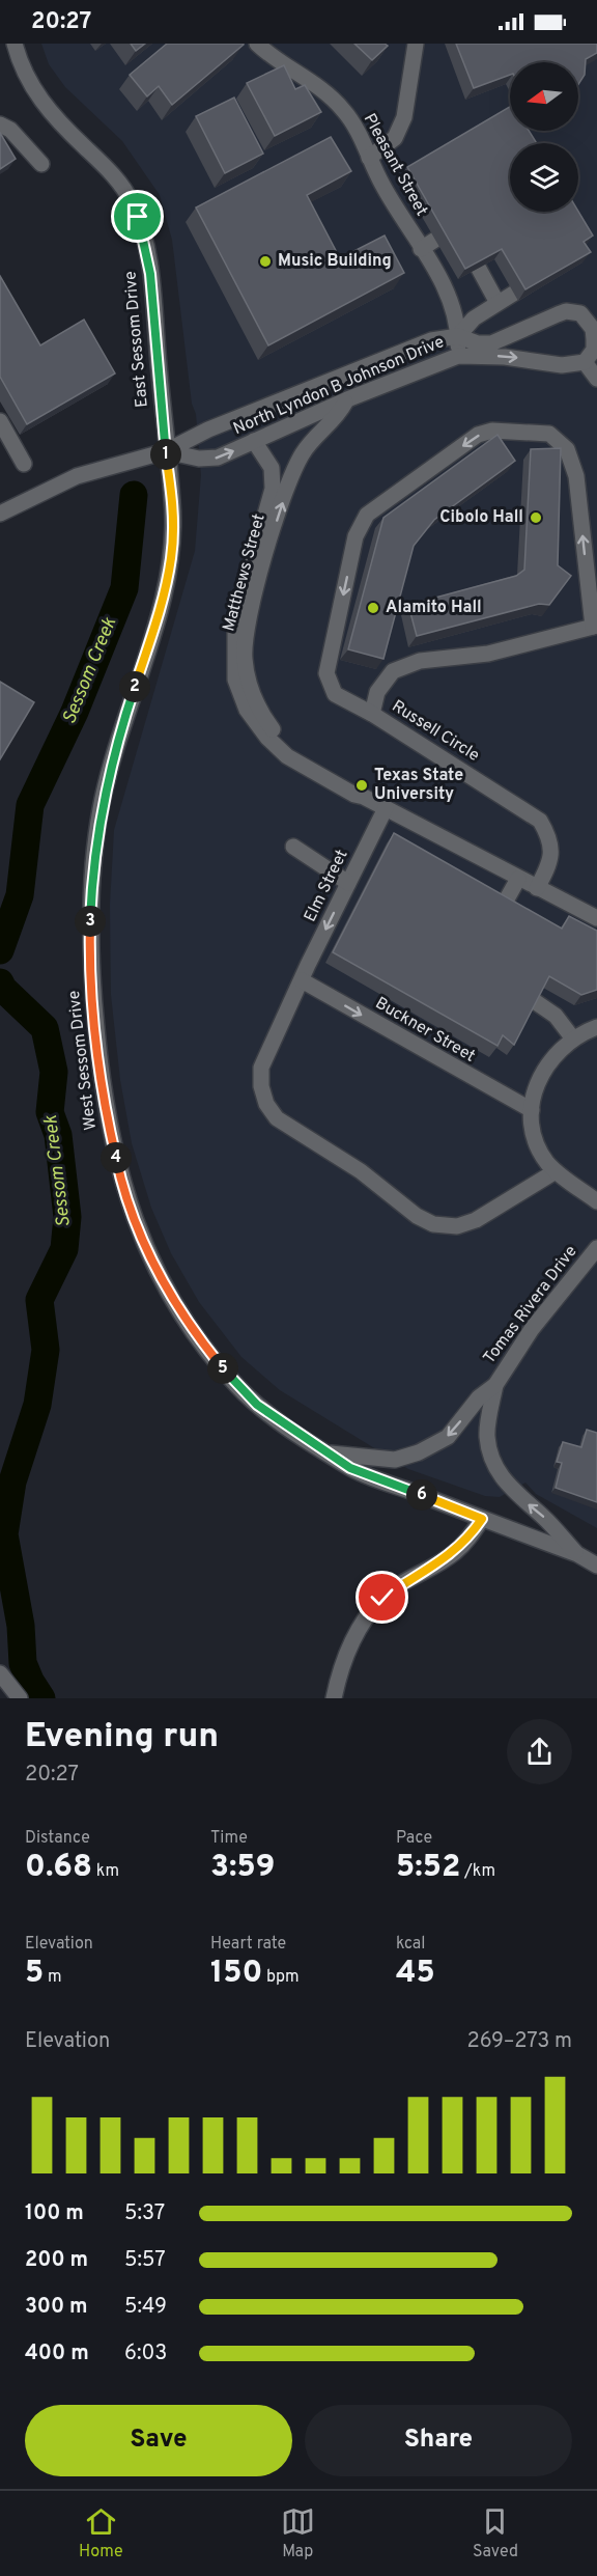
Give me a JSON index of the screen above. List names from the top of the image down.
{
  "streets": {
    "street": [
      "Pleasant Street",
      "East Sessom Drive",
      "North Lyndon B Johnson Drive",
      "Matthews Street",
      "Russell Circle",
      "Elm Street",
      "Buckner Street",
      "West Sessom Drive",
      "Tomas Rivera Drive"
    ]
  },
  "crossings": [
    ["Pleasant Street", "North Lyndon B Johnson Drive"],
    ["East Sessom Drive", "North Lyndon B Johnson Drive"],
    ["East Sessom Drive", "West Sessom Drive"],
    ["North Lyndon B Johnson Drive", "Matthews Street"],
    ["North Lyndon B Johnson Drive", "West Sessom Drive"],
    ["Matthews Street", "Russell Circle"],
    ["Matthews Street", "Elm Street"],
    ["Elm Street", "Buckner Street"],
    ["West Sessom Drive", "Tomas Rivera Drive"]
  ],
  "one_way": ["Buckner Street"],
  "water": ["Sessom Creek"],
  "places": [
    "Music Building",
    "Cibolo Hall",
    "Alamito Hall",
    "Texas State University"
  ],
  "north": "left",
  "page": {
    "status": "20:27",
    "pins": [
      "1",
      "2",
      "3",
      "4",
      "5",
      "6"
    ],
    "heading": ["Evening run", "20:27"],
    "stats": [
      ["Distance", "0.68 km"],
      ["Time", "3:59"],
      ["Pace", "5:52 /km"],
      ["Elevation", "5 m"],
      ["Heart rate", "150 bpm"],
      ["kcal", "45"]
    ],
    "chart": ["Elevation", "269–273 m"],
    "list": [
      {
        "name": "100 m",
        "note": "5:37"
      },
      {
        "name": "200 m",
        "note": "5:57"
      },
      {
        "name": "300 m",
        "note": "5:49"
      },
      {
        "name": "400 m",
        "note": "6:03"
      }
    ],
    "buttons": ["Save", "Share"],
    "tabs": ["Home", "Map", "Saved"]
  }
}
